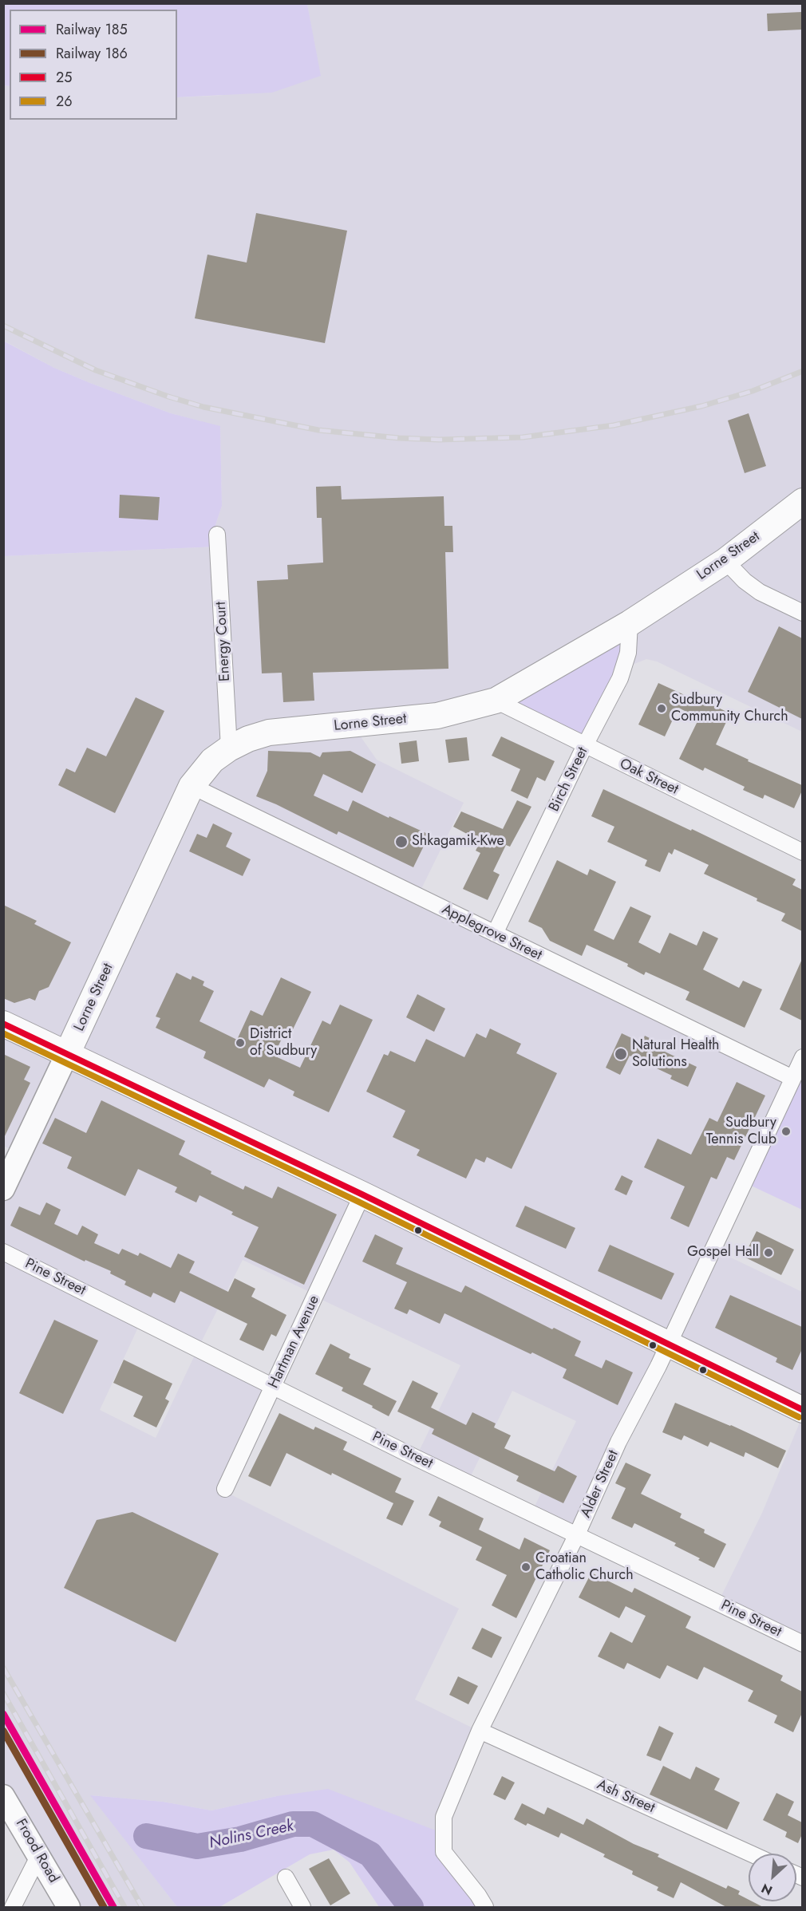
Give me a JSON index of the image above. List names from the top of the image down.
{
  "streets": {
    "main road": ["Lorne Street"],
    "street": [
      "Energy Court",
      "Oak Street",
      "Birch Street",
      "Applegrove Street",
      "Pine Street",
      "Hartman Avenue",
      "Alder Street",
      "Ash Street",
      "Frood Road"
    ]
  },
  "crossings": [
    ["Lorne Street", "Energy Court"],
    ["Lorne Street", "Oak Street"],
    ["Lorne Street", "Birch Street"],
    ["Lorne Street", "Applegrove Street"],
    ["Oak Street", "Birch Street"],
    ["Birch Street", "Applegrove Street"],
    ["Applegrove Street", "Alder Street"],
    ["Pine Street", "Hartman Avenue"],
    ["Pine Street", "Alder Street"],
    ["Alder Street", "Ash Street"]
  ],
  "water": ["Nolins Creek"],
  "places": [
    "Sudbury Community Church",
    "Shkagamik-Kwe",
    "District of Sudbury",
    "Natural Health Solutions",
    "Sudbury Tennis Club",
    "Gospel Hall",
    "Croatian Catholic Church"
  ],
  "lines": [
    "transit line 25",
    "transit line 26",
    "rail line 185",
    "rail line 186"
  ],
  "legend": [
    "Railway 185",
    "Railway 186",
    "25",
    "26"
  ],
  "north": "bottom left"
}
